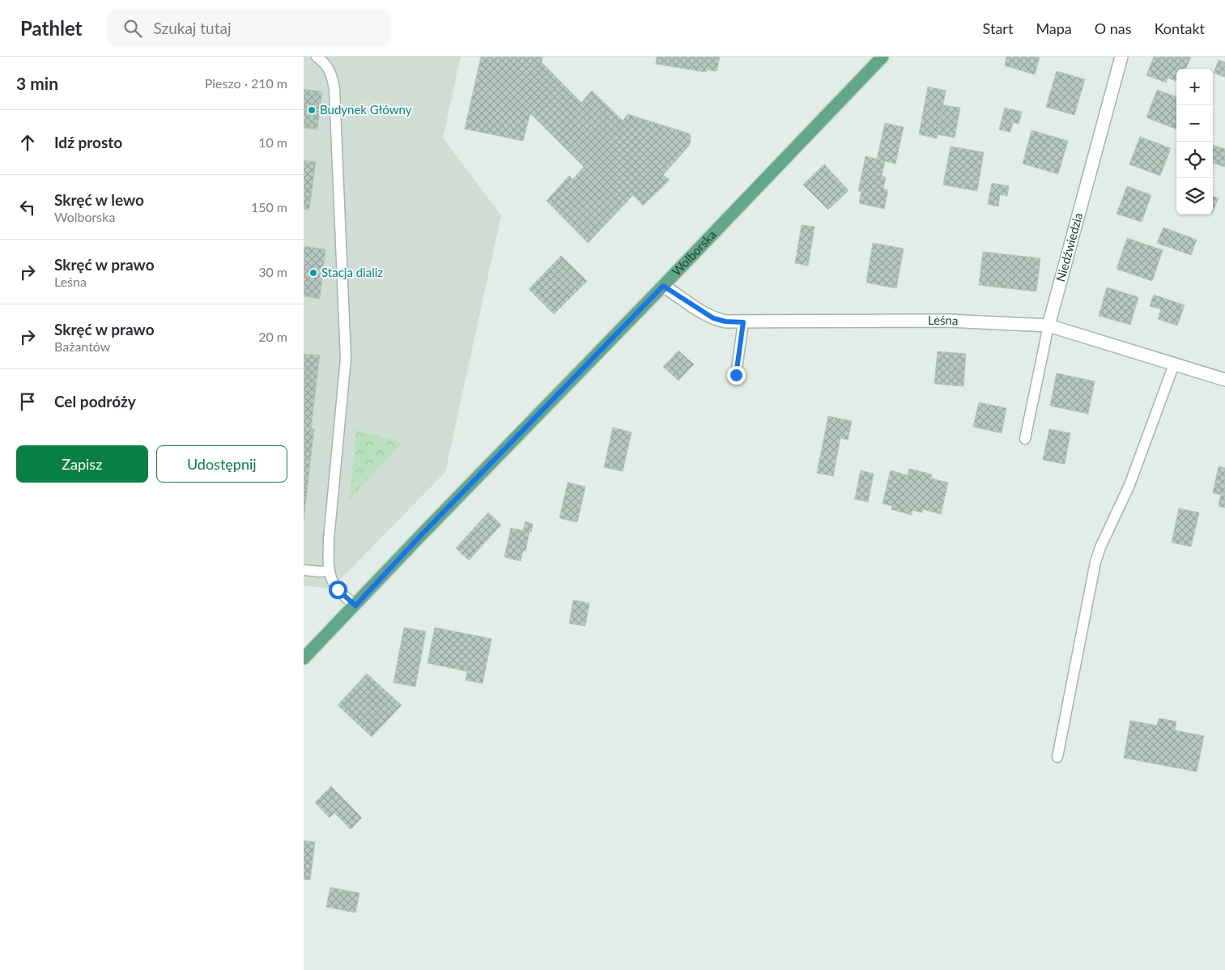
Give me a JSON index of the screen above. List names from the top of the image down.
{
  "streets": {
    "main road": ["Wolborska"],
    "street": ["Niedźwiedzia", "Leśna"]
  },
  "crossings": [
    ["Niedźwiedzia", "Leśna"],
    ["Wolborska", "Leśna"]
  ],
  "places": ["Budynek Główny", "Stacja dializ"],
  "page": {
    "header": "Pathlet",
    "search": "Szukaj tutaj",
    "nav": [
      "Start",
      "Mapa",
      "O nas",
      "Kontakt"
    ],
    "heading": ["3 min", "Pieszo · 210 m"],
    "map_buttons": ["+", "−"],
    "list": [
      ["Idź prosto", "10 m"],
      ["Skręć w lewo", "Wolborska", "150 m"],
      ["Skręć w prawo", "Leśna", "30 m"],
      ["Skręć w prawo", "Bażantów", "20 m"],
      "Cel podróży"
    ],
    "buttons": ["Zapisz", "Udostępnij"]
  }
}
